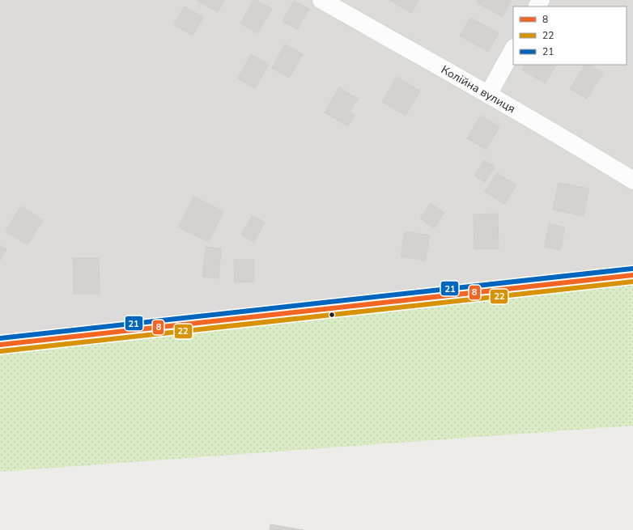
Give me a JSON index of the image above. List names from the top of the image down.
{
  "streets": {
    "street": ["Колійна вулиця"]
  },
  "lines": ["transit line 21", "transit line 8", "transit line 22"],
  "legend": ["8", "22", "21"]
}
